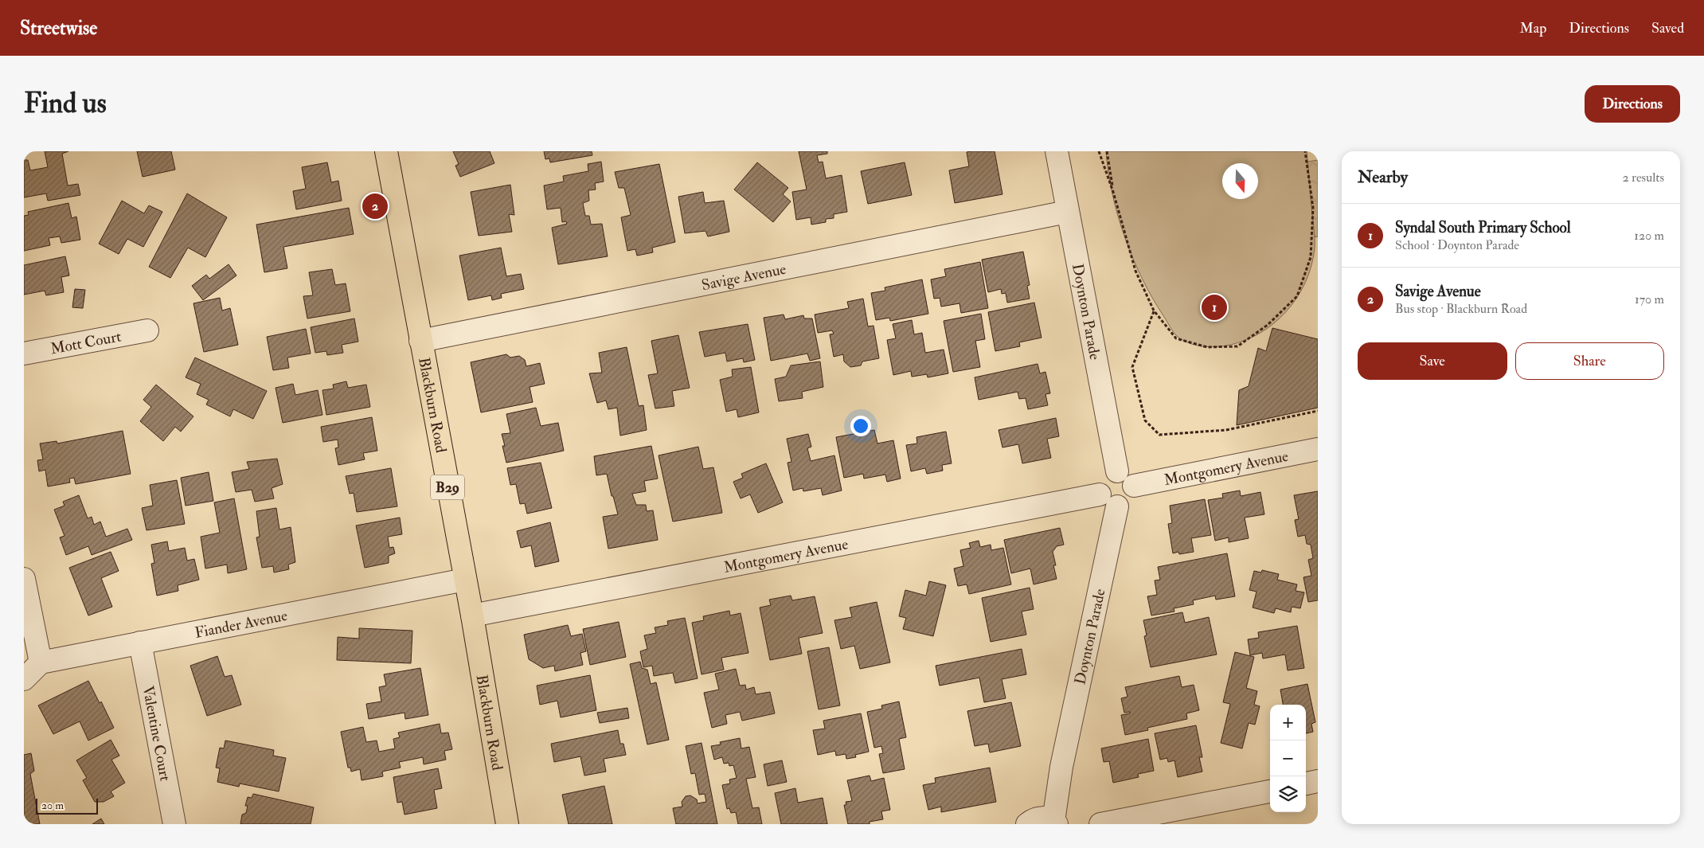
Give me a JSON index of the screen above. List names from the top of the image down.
{
  "streets": {
    "main road": ["Blackburn Road", "B29"],
    "street": [
      "Savige Avenue",
      "Doynton Parade",
      "Mott Court",
      "Montgomery Avenue",
      "Fiander Avenue",
      "Valentine Court"
    ]
  },
  "crossings": [
    ["Savige Avenue", "Doynton Parade"],
    ["Savige Avenue", "Blackburn Road"],
    ["Doynton Parade", "Montgomery Avenue"],
    ["Blackburn Road", "Montgomery Avenue"],
    ["Blackburn Road", "Fiander Avenue"],
    ["Fiander Avenue", "Valentine Court"]
  ],
  "scale_bar": "20 m",
  "north": "bottom",
  "page": {
    "header": "Streetwise",
    "nav": ["Map", "Directions", "Saved"],
    "buttons": [
      "Directions",
      ["Save", "Share"]
    ],
    "title": "Find us",
    "heading": ["Nearby", "2 results"],
    "pins": ["2", "1"],
    "list": [
      {
        "mark": "1",
        "name": "Syndal South Primary School",
        "note": "School · Doynton Parade",
        "value": "120 m"
      },
      {
        "mark": "2",
        "name": "Savige Avenue",
        "note": "Bus stop · Blackburn Road",
        "value": "170 m"
      }
    ],
    "map_buttons": ["+", "−"],
    "scale": "20 m"
  }
}
